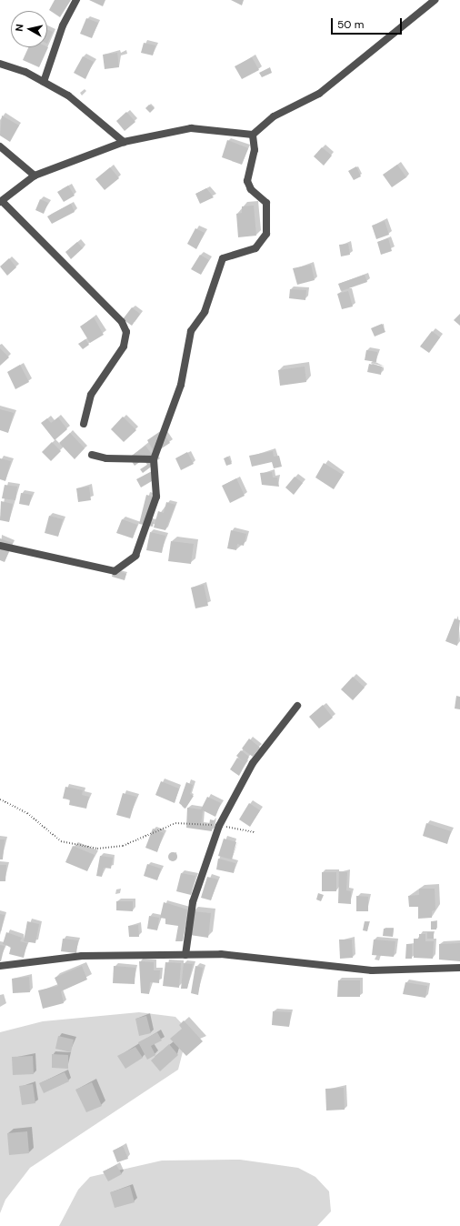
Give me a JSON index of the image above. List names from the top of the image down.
{
  "scale_bar": "50 m",
  "north": "left"
}
